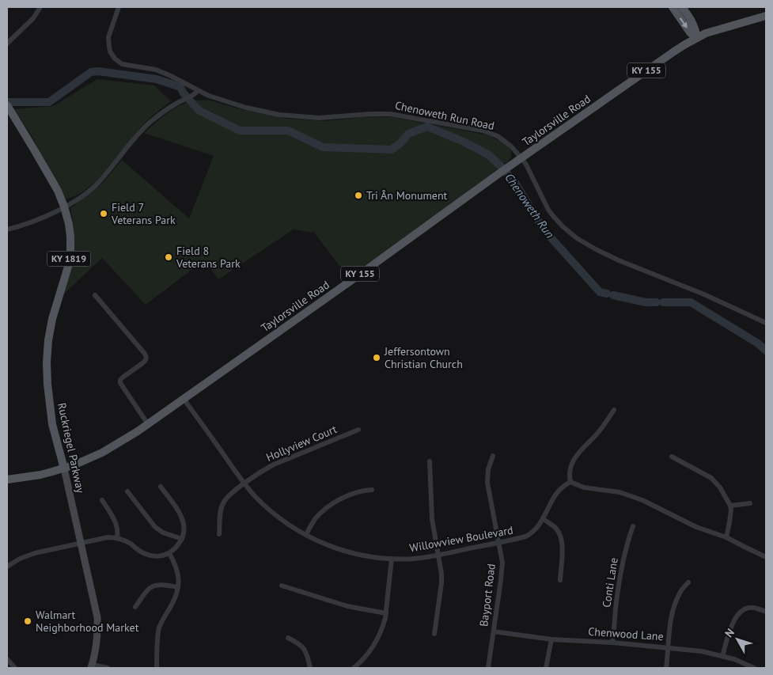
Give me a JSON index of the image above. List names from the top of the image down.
{
  "streets": {
    "main road": [
      "KY 155",
      "Taylorsville Road",
      "KY 1819",
      "Ruckriegel Parkway"
    ],
    "street": [
      "Chenoweth Run Road",
      "Hollyview Court",
      "Willowview Boulevard",
      "Conti Lane",
      "Bayport Road",
      "Chenwood Lane"
    ]
  },
  "crossings": [
    ["Chenoweth Run Road", "Taylorsville Road"],
    ["Taylorsville Road", "Ruckriegel Parkway"],
    ["Taylorsville Road", "Willowview Boulevard"],
    ["Hollyview Court", "Willowview Boulevard"],
    ["Willowview Boulevard", "Bayport Road"],
    ["Conti Lane", "Chenwood Lane"],
    ["Bayport Road", "Chenwood Lane"]
  ],
  "water": ["Chenoweth Run"],
  "places": [
    "Tri Ân Monument",
    "Field 7 Veterans Park",
    "Field 8 Veterans Park",
    "Jeffersontown Christian Church",
    "Walmart Neighborhood Market"
  ],
  "north": "top left"
}
